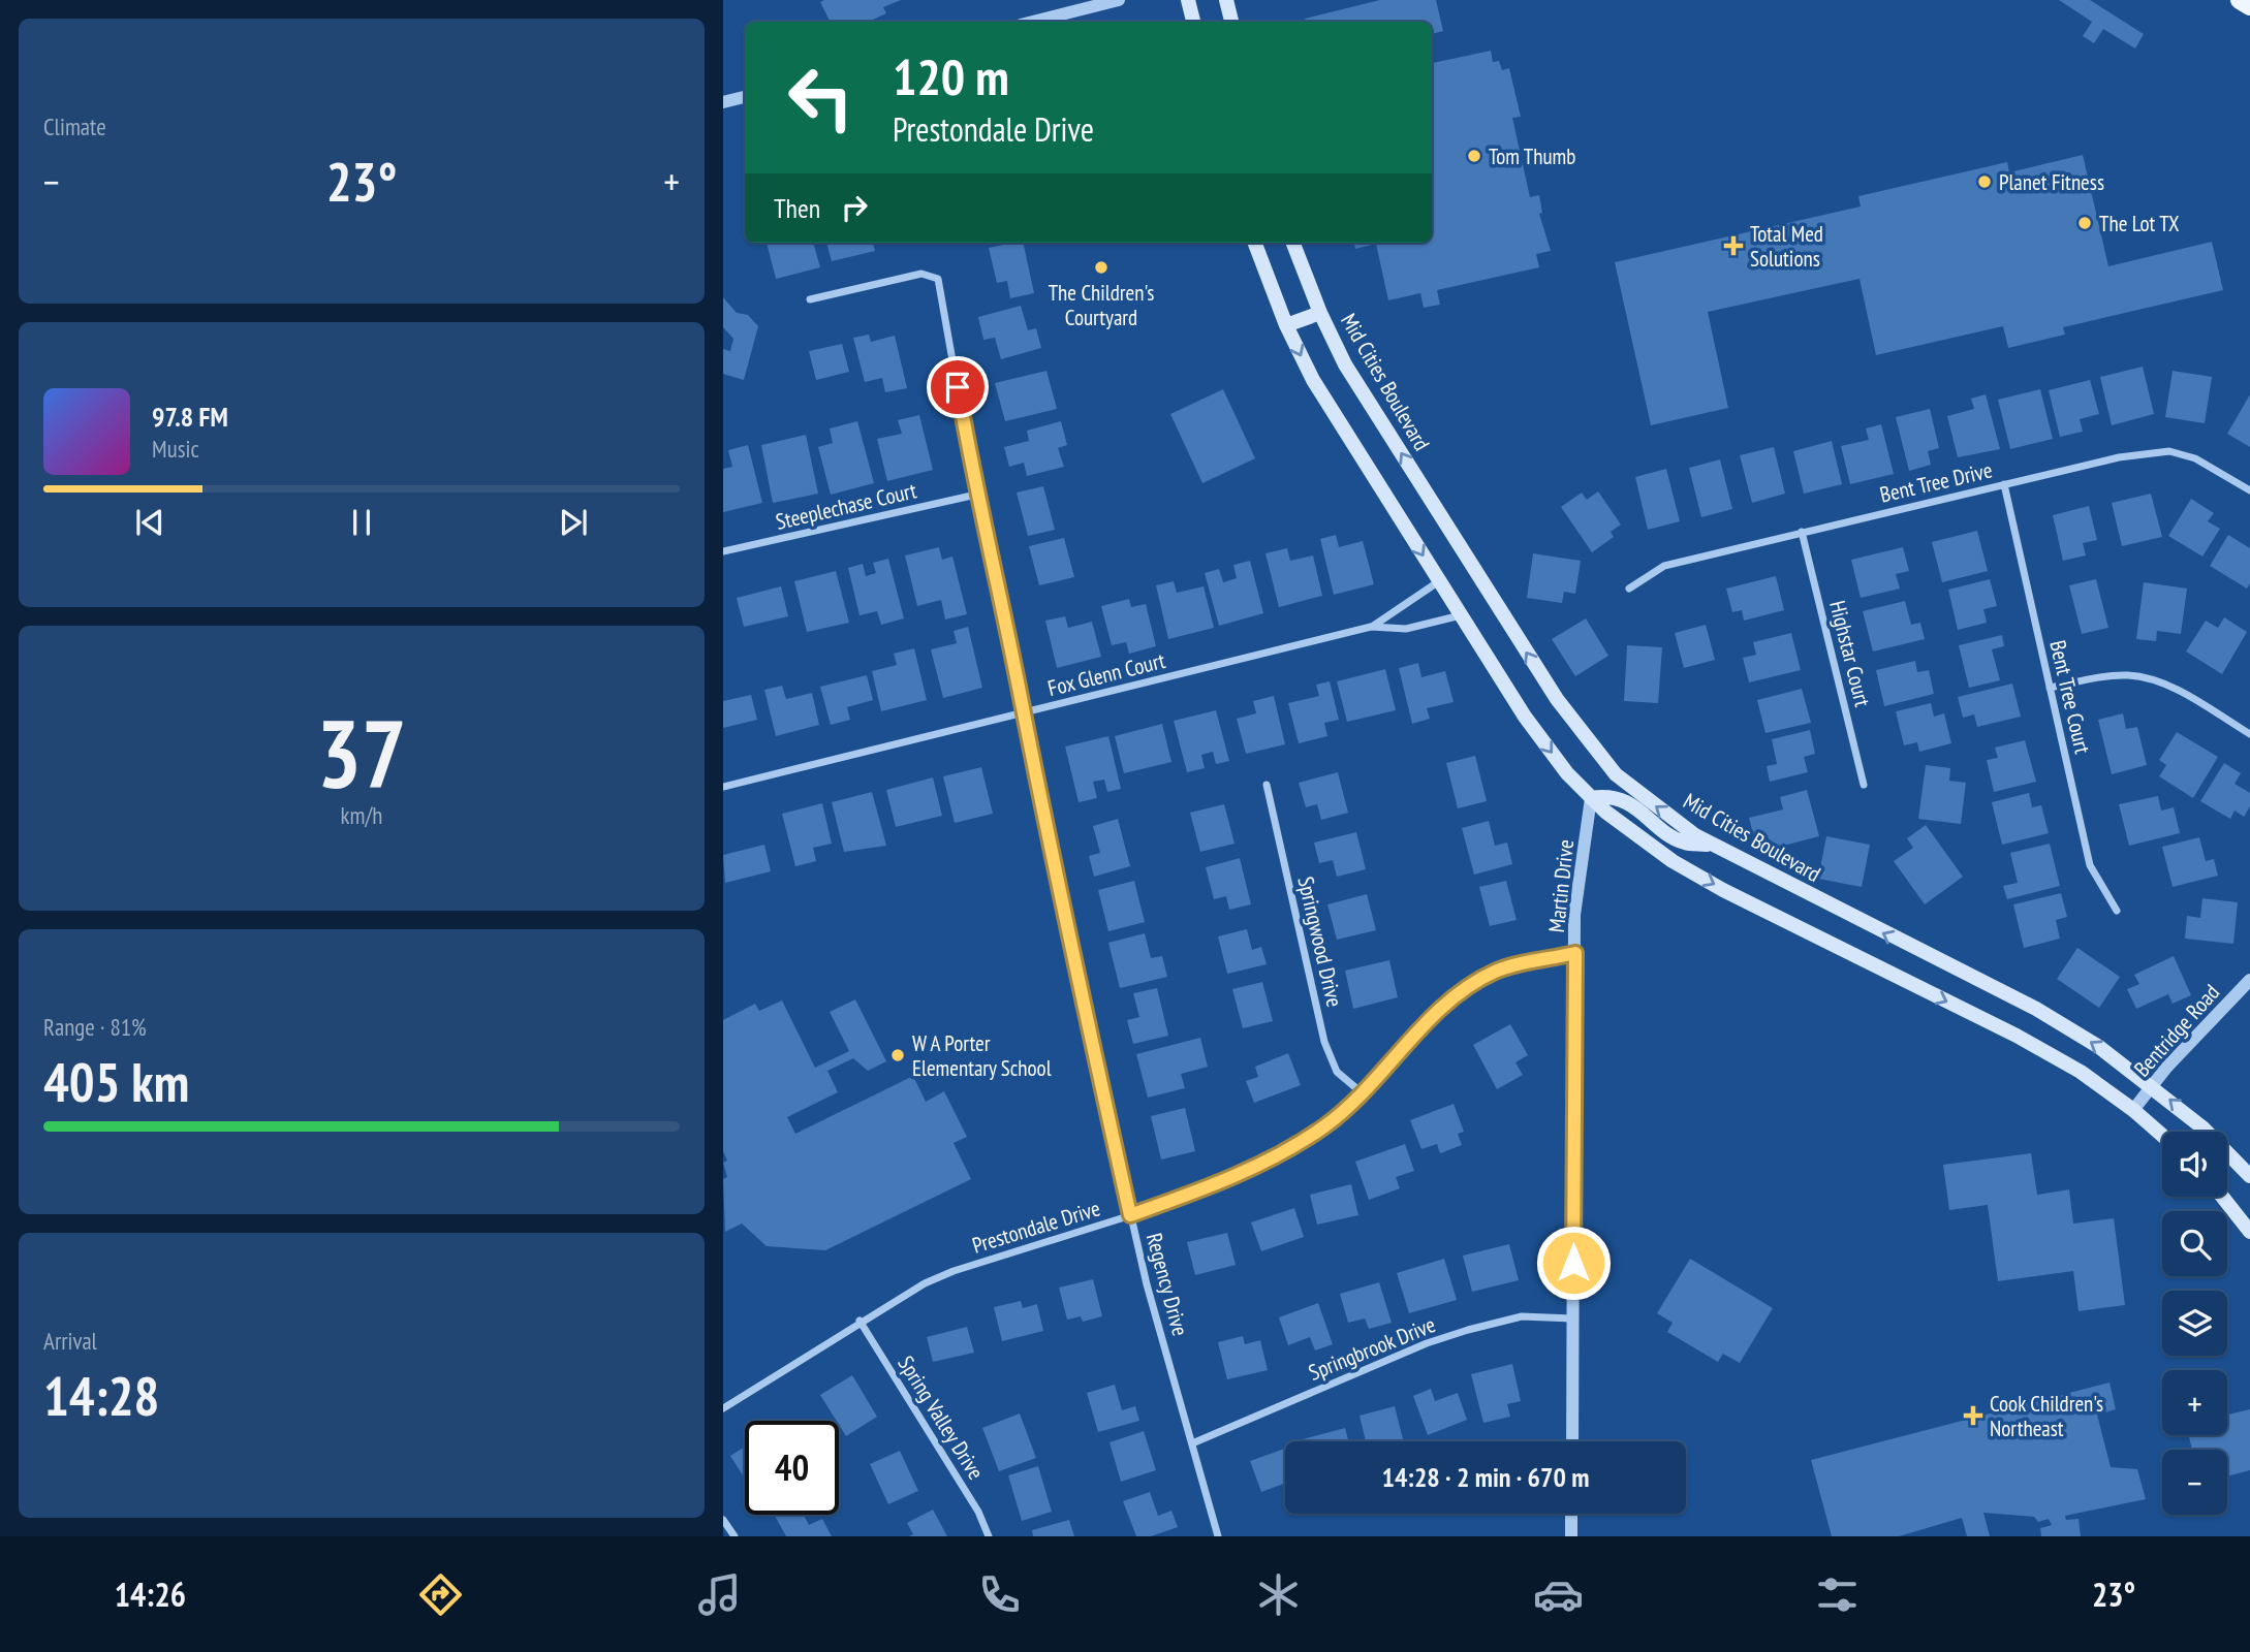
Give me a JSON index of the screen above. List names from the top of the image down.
{
  "streets": {
    "main road": ["Mid Cities Boulevard"],
    "street": [
      "Bent Tree Drive",
      "Steeplechase Court",
      "Highstar Court",
      "Fox Glenn Court",
      "Bent Tree Court",
      "Martin Drive",
      "Springwood Drive",
      "Bentridge Road",
      "Prestondale Drive",
      "Regency Drive",
      "Springbrook Drive",
      "Spring Valley Drive"
    ]
  },
  "crossings": [
    ["Mid Cities Boulevard", "Bentridge Road"],
    ["Bent Tree Drive", "Highstar Court"],
    ["Bent Tree Drive", "Bent Tree Court"],
    ["Steeplechase Court", "Regency Drive"],
    ["Fox Glenn Court", "Regency Drive"],
    ["Martin Drive", "Prestondale Drive"],
    ["Martin Drive", "Springbrook Drive"],
    ["Springwood Drive", "Prestondale Drive"],
    ["Prestondale Drive", "Regency Drive"],
    ["Prestondale Drive", "Spring Valley Drive"],
    ["Regency Drive", "Springbrook Drive"]
  ],
  "places": {
    "other": [
      "Tom Thumb",
      "Planet Fitness",
      "The Lot TX",
      "The Children's Courtyard",
      "W A Porter Elementary School"
    ],
    "health": ["Total Med Solutions", "Cook Children's Northeast"]
  },
  "page": {
    "tile": [
      "Climate",
      ["37", "km/h"],
      ["Range · 81%", "405 km"],
      ["Arrival", "14:28"]
    ],
    "turn": ["120 m", "Prestondale Drive"],
    "heat": ["−", "23°", "+"],
    "then": "Then",
    "song": ["97.8 FM", "Music"],
    "map_buttons": ["+", "−"],
    "limit": "40",
    "trip": "14:28 · 2 min · 670 m",
    "tabs": ["14:26", "23°"]
  }
}
